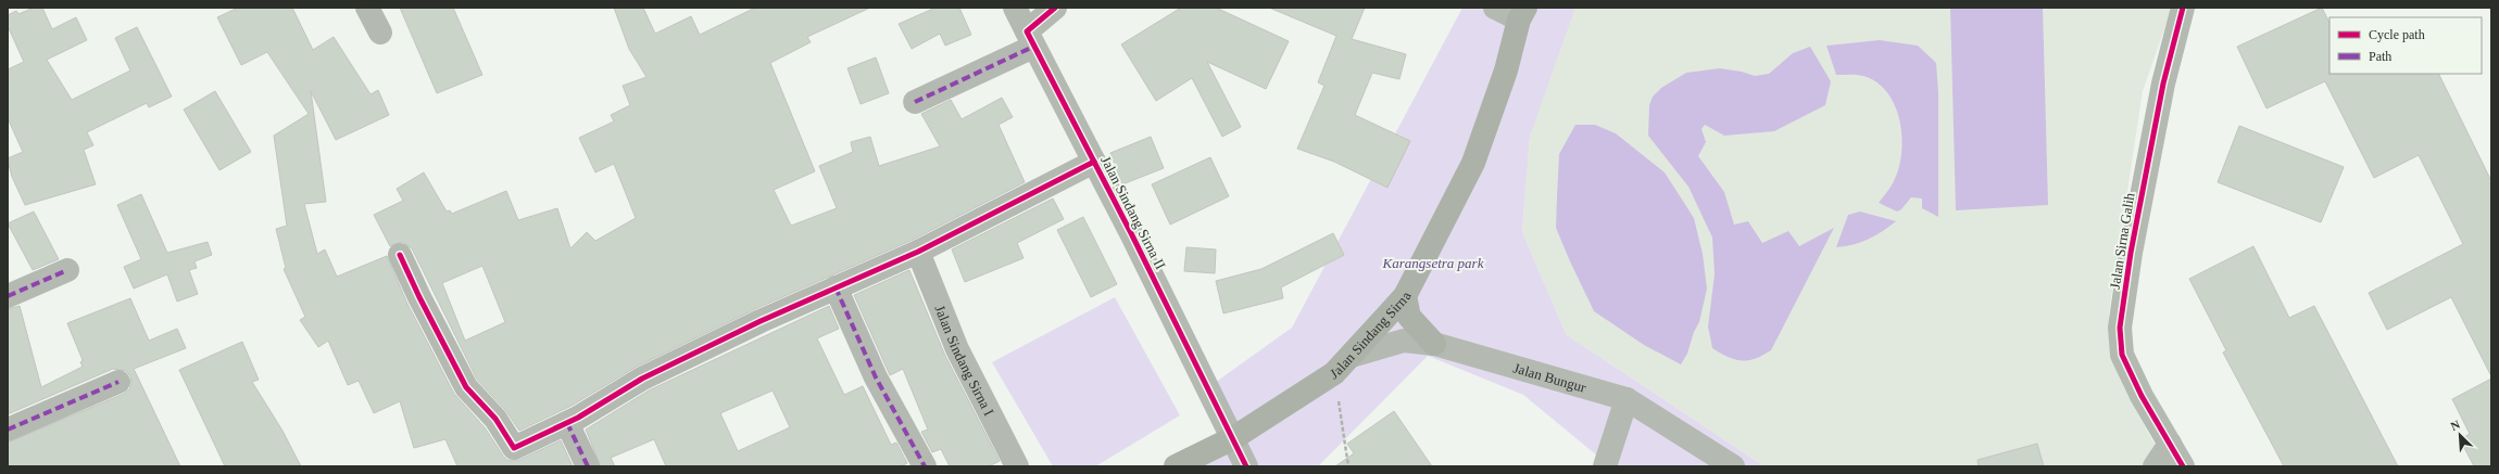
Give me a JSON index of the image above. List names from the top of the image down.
{
  "streets": {
    "main road": ["Jalan Sindang Sirna"],
    "street": [
      "Jalan Sindang Sirna II",
      "Jalan Sirna Galih",
      "Jalan Sindang Sirna I",
      "Jalan Bungur"
    ]
  },
  "crossings": [
    ["Jalan Sindang Sirna II", "Jalan Sindang Sirna"],
    ["Jalan Sindang Sirna", "Jalan Bungur"]
  ],
  "parks": ["Karangsetra park"],
  "legend": ["Cycle path", "Path"],
  "north": "top left"
}
